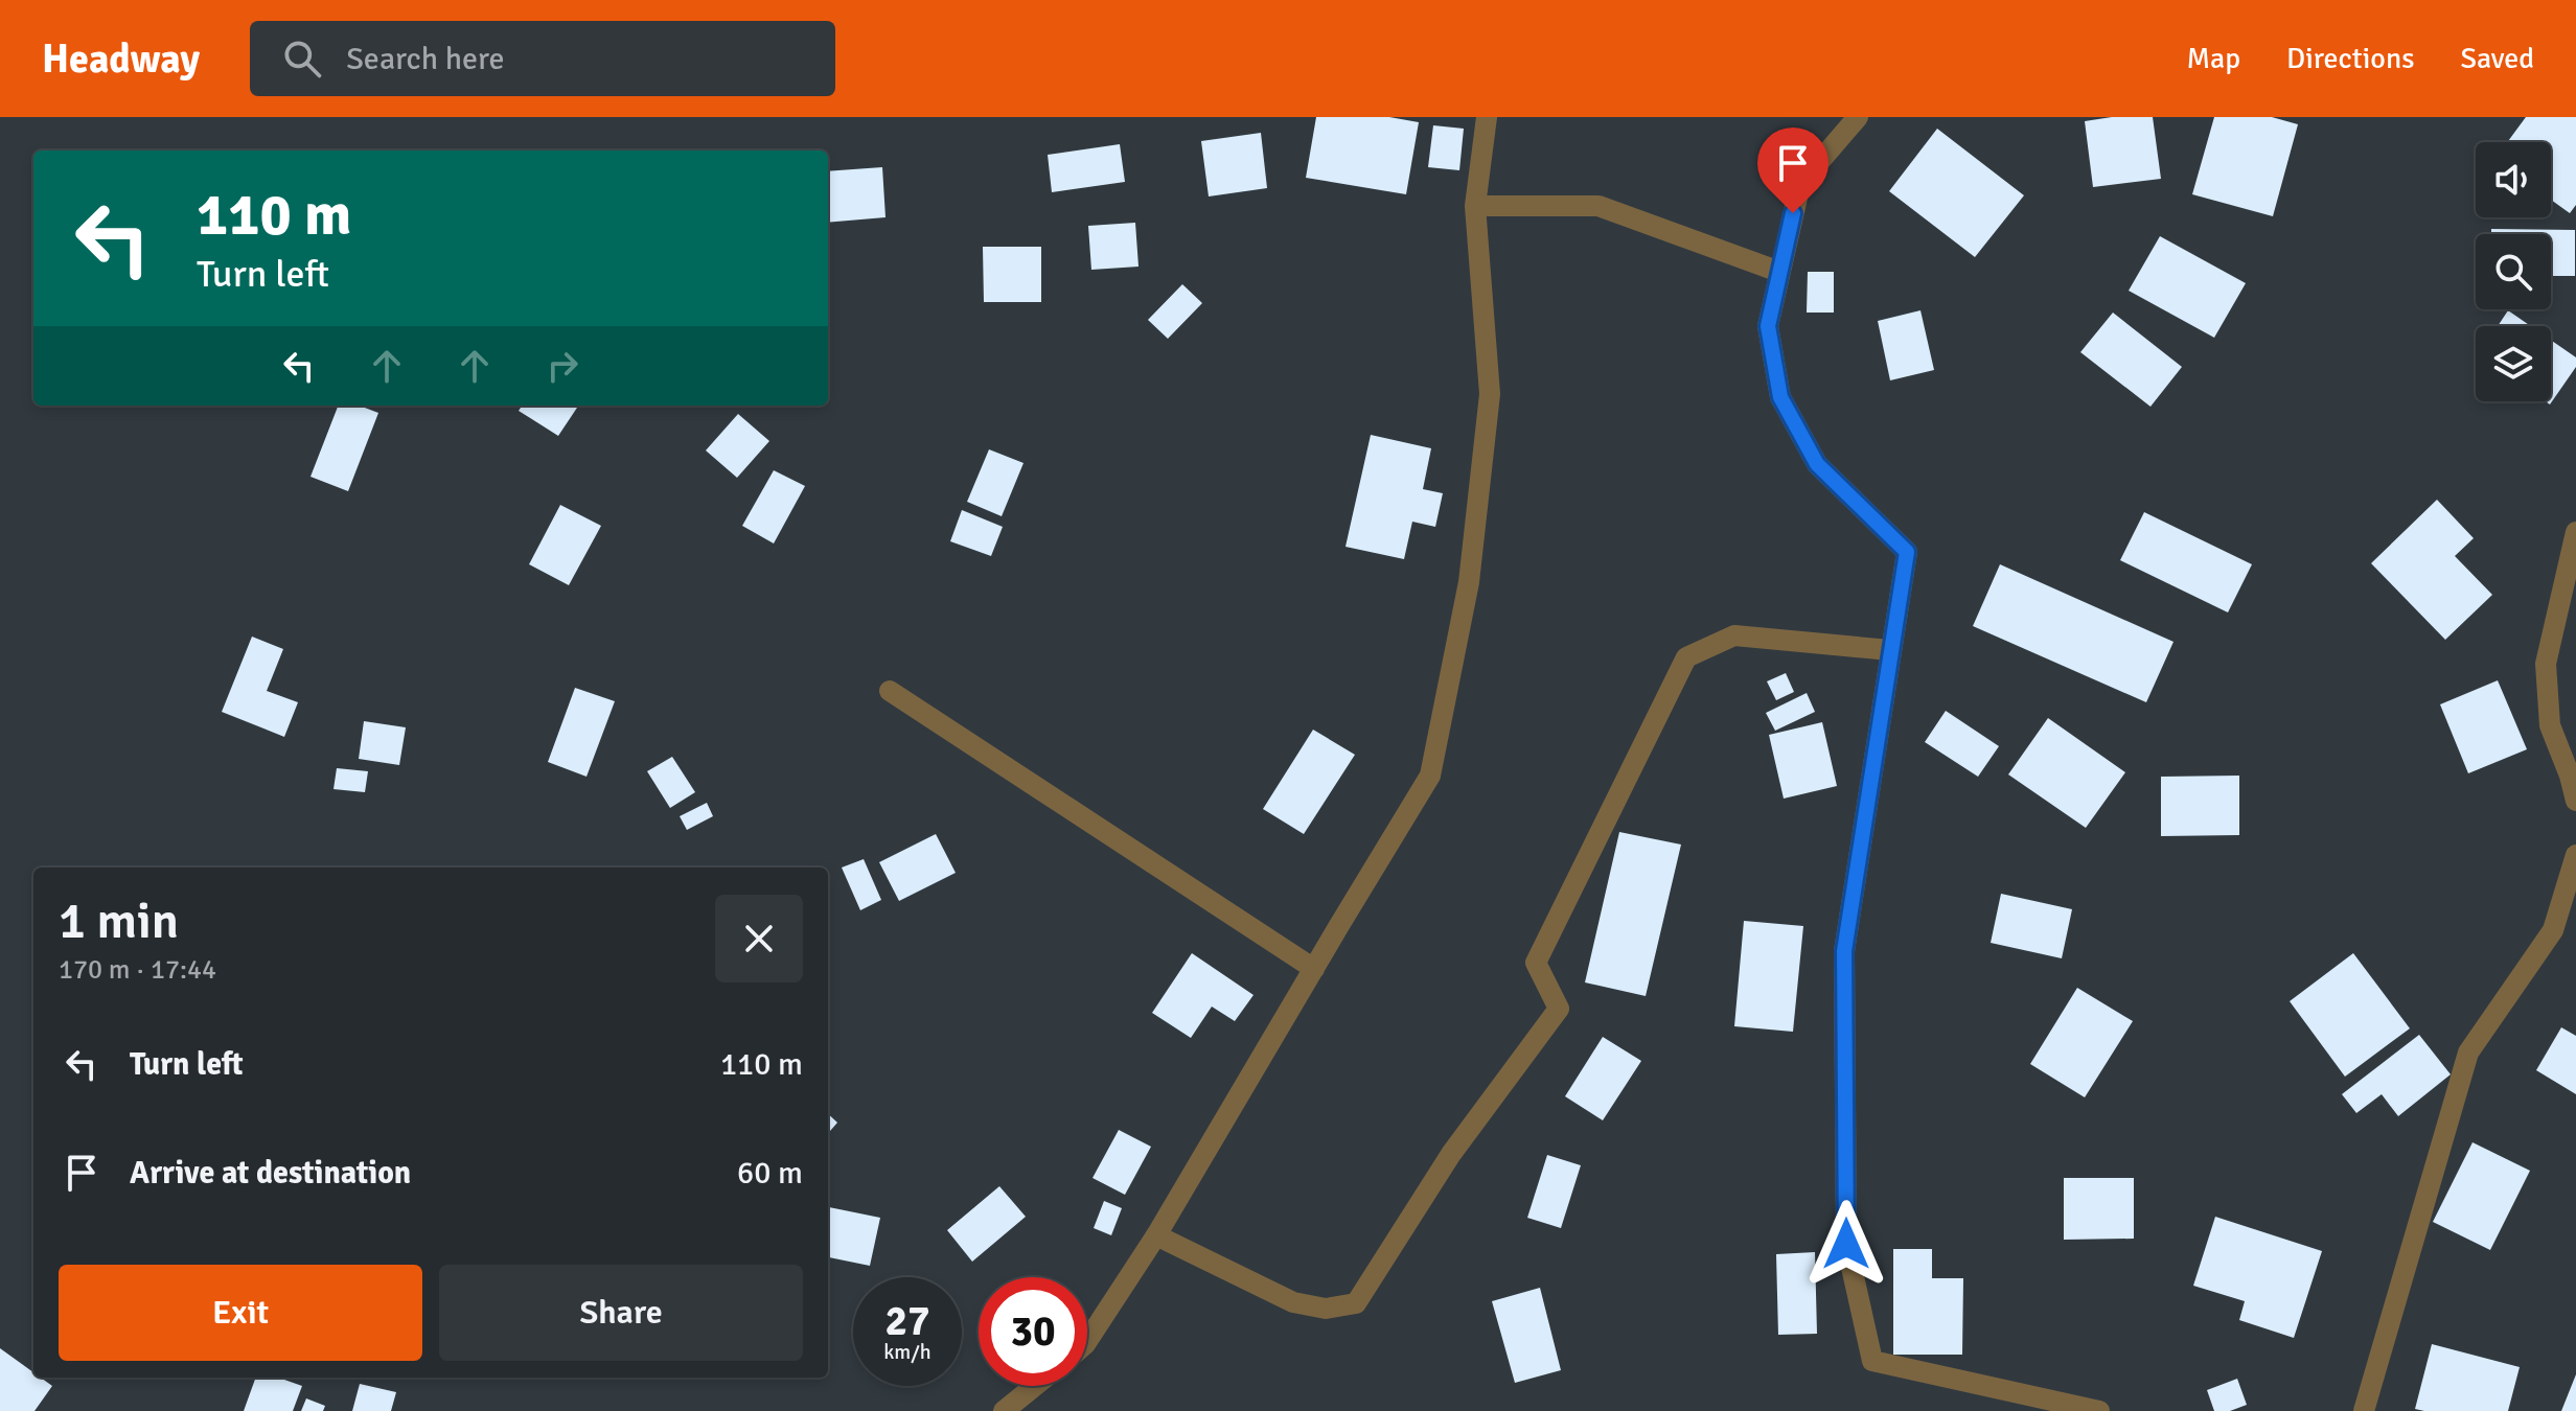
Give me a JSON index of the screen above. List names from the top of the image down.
{
  "page": {
    "header": "Headway",
    "search": "Search here",
    "nav": ["Map", "Directions", "Saved"],
    "turn": ["110 m", "Turn left"],
    "heading": ["1 min", "170 m · 17:44"],
    "list": [
      {
        "name": "Turn left",
        "value": "110 m"
      },
      {
        "name": "Arrive at destination",
        "value": "60 m"
      }
    ],
    "buttons": ["Exit", "Share"],
    "speed": "27 km/h",
    "limit": "30"
  }
}
